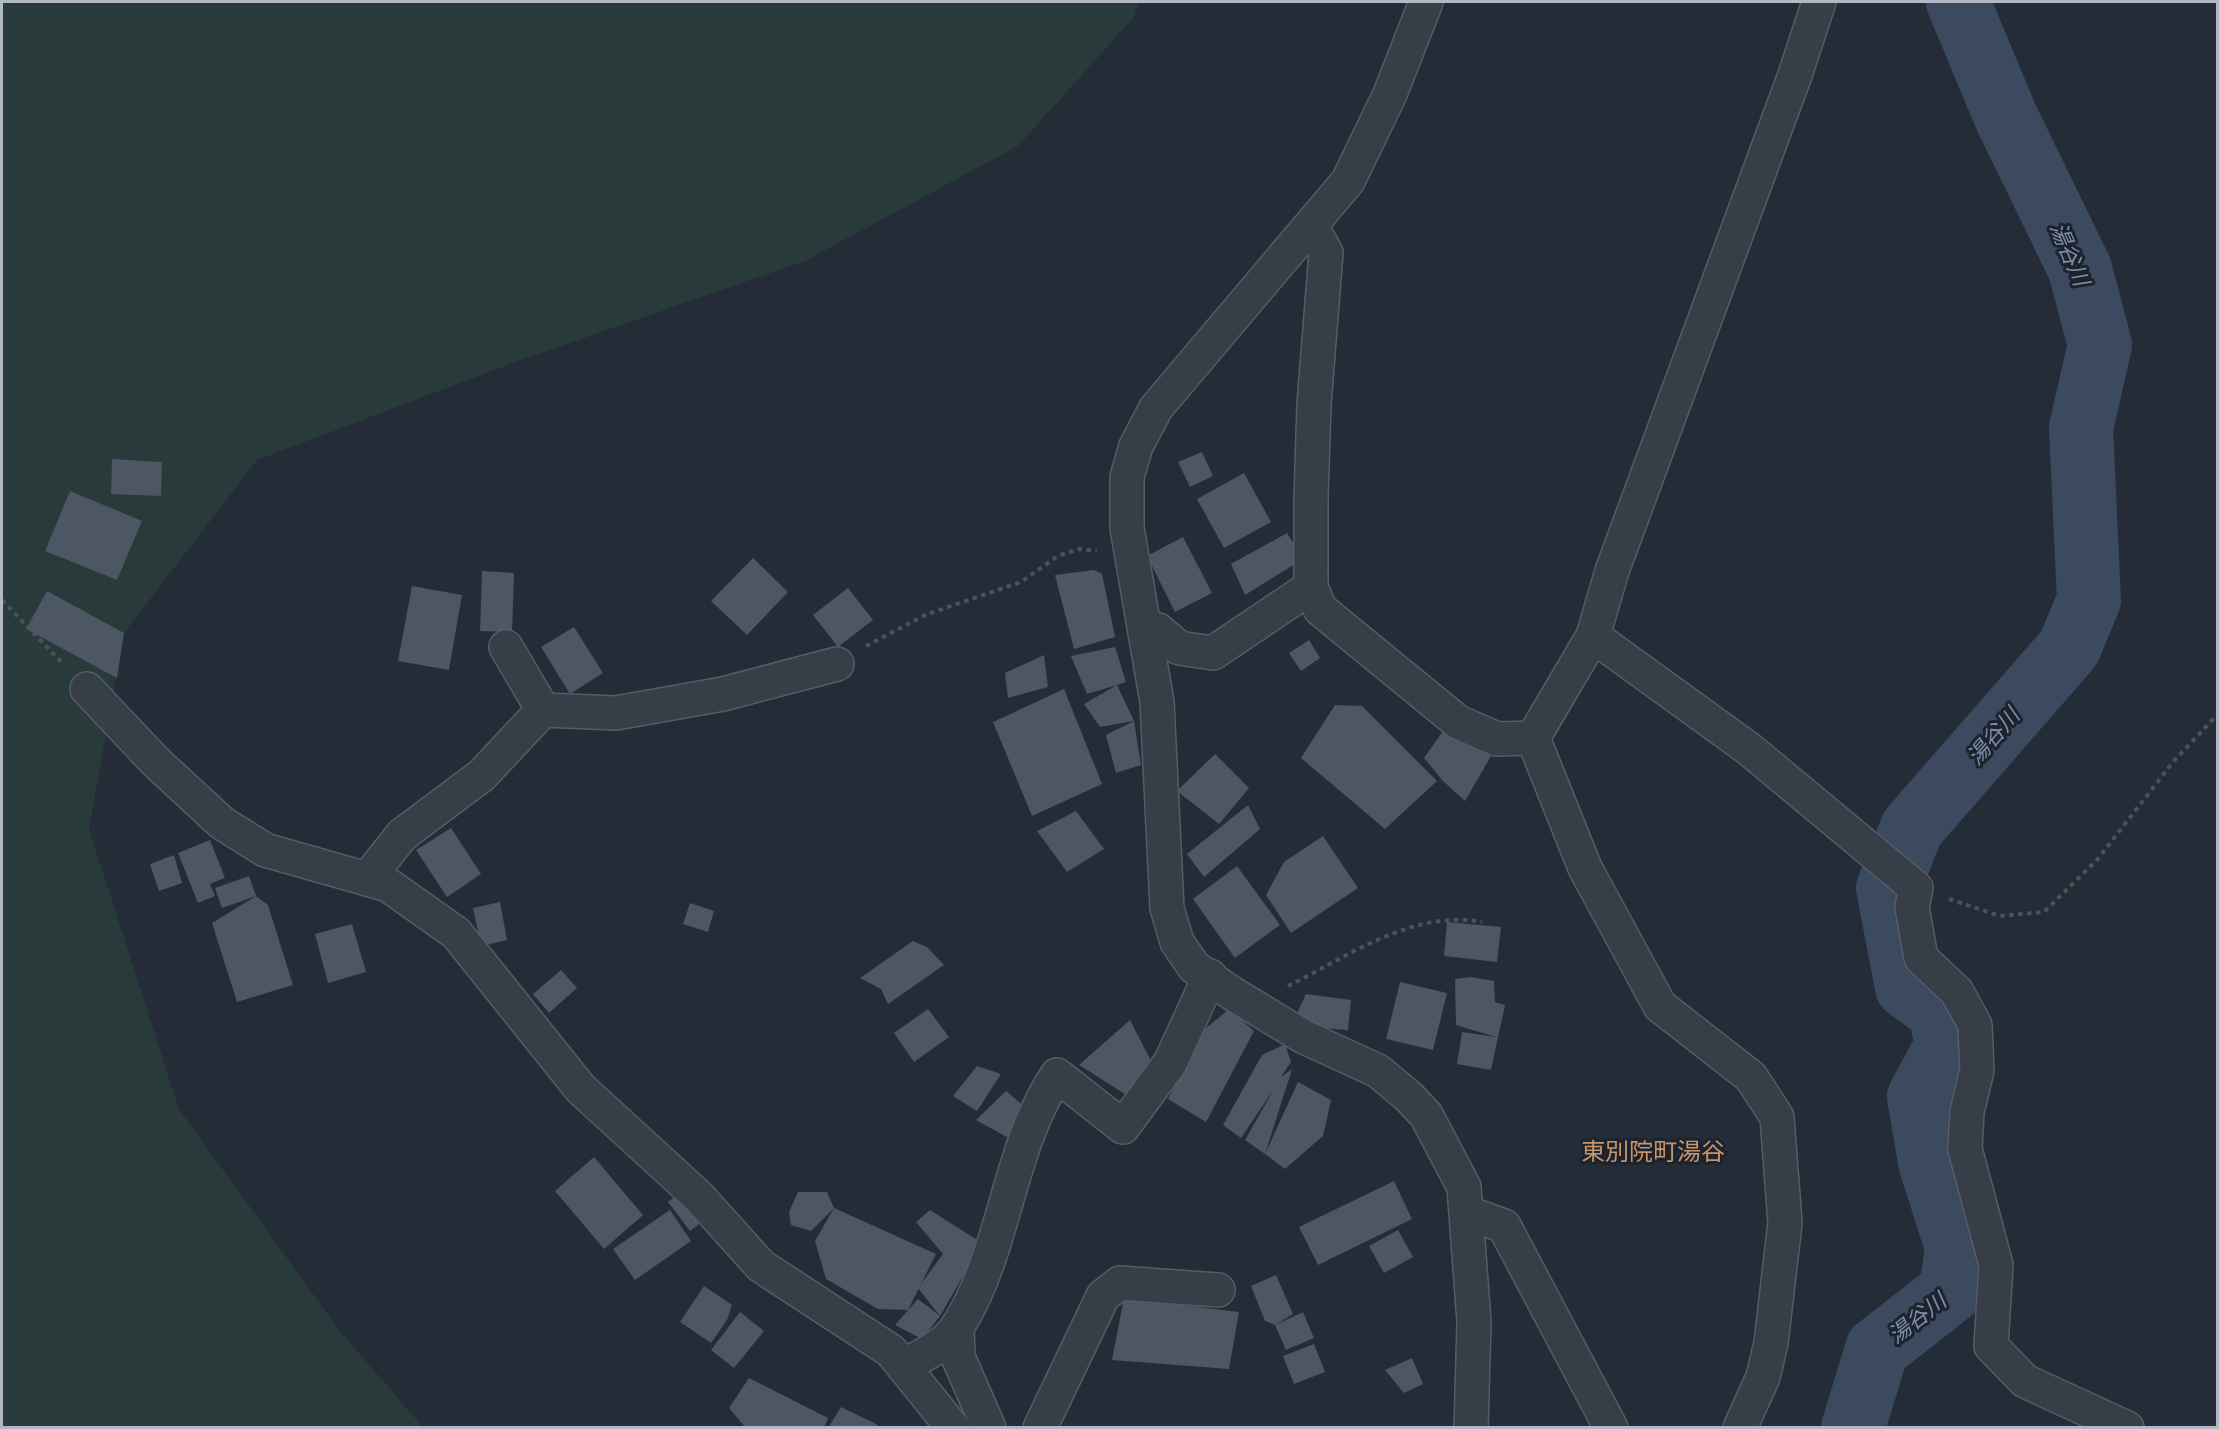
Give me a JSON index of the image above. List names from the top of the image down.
{
  "districts": ["東別院町湯谷"],
  "water": ["湯谷川"]
}
